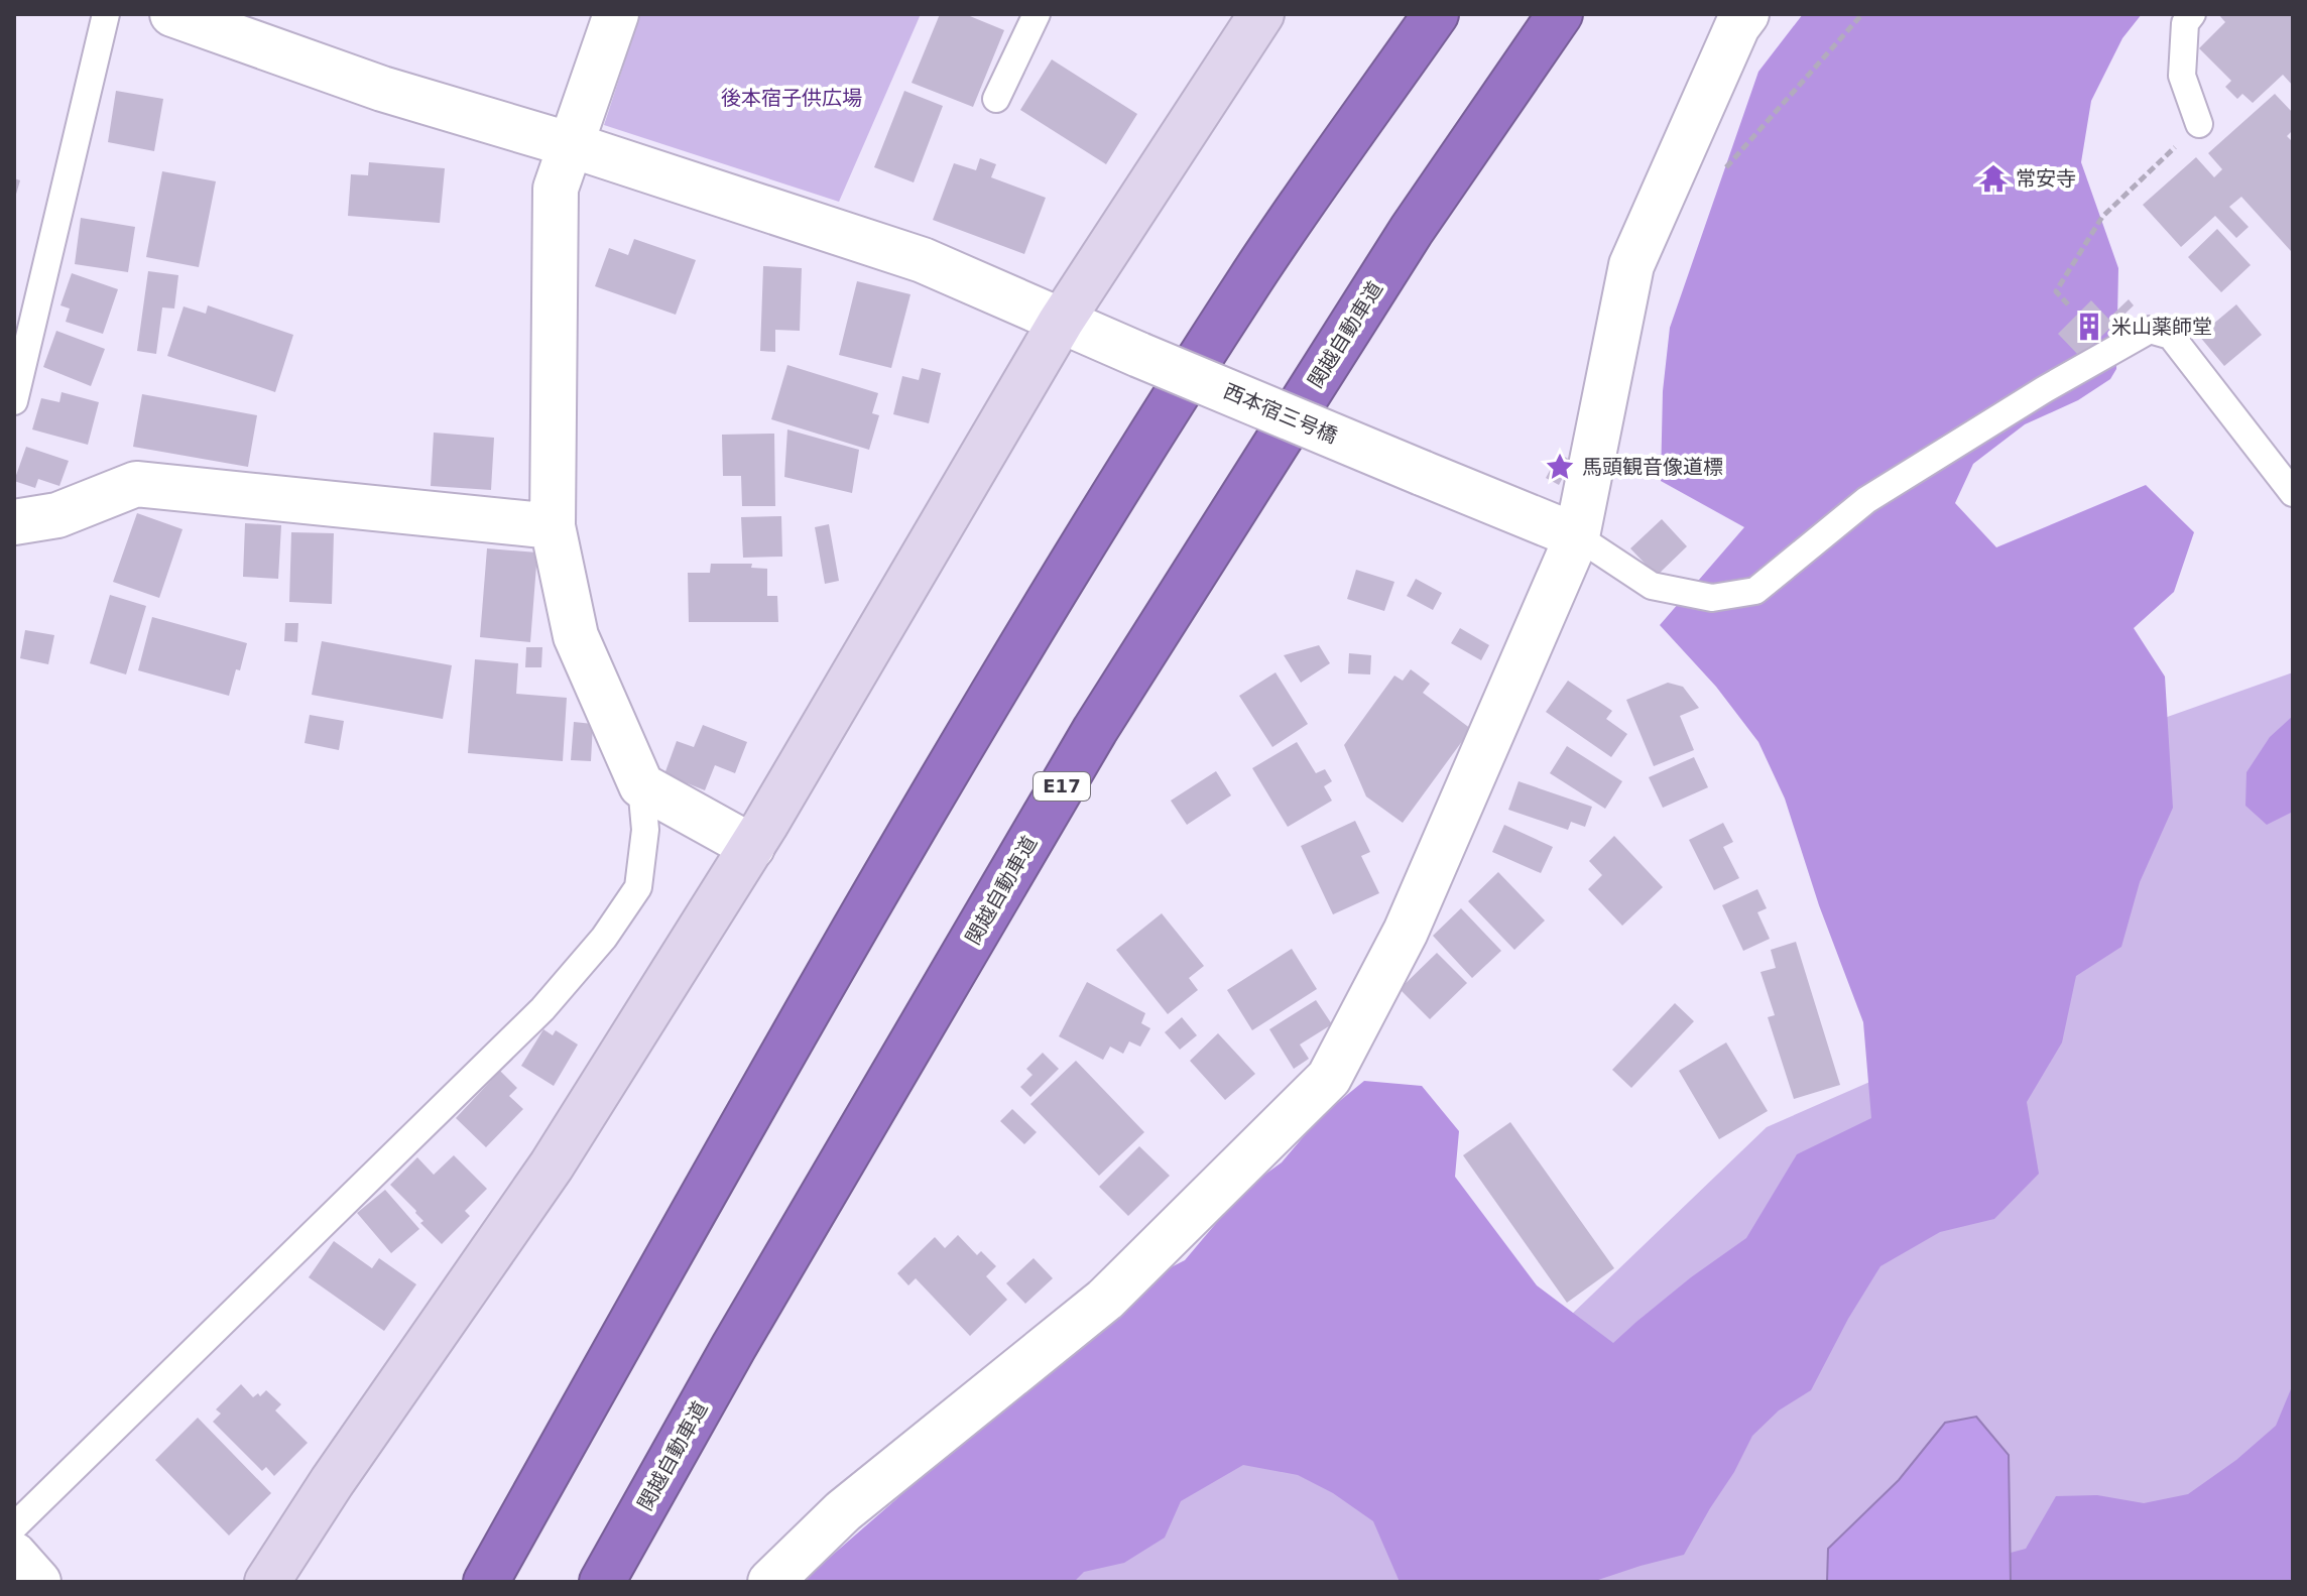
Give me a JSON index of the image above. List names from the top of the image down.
{
  "streets": {
    "highway": ["関越自動車道", "E17"],
    "street": ["西本宿三号橋"]
  },
  "parks": ["後本宿子供広場"],
  "places": {
    "temple": ["常安寺"],
    "building": ["米山薬師堂"],
    "place": ["馬頭観音像道標"]
  }
}
